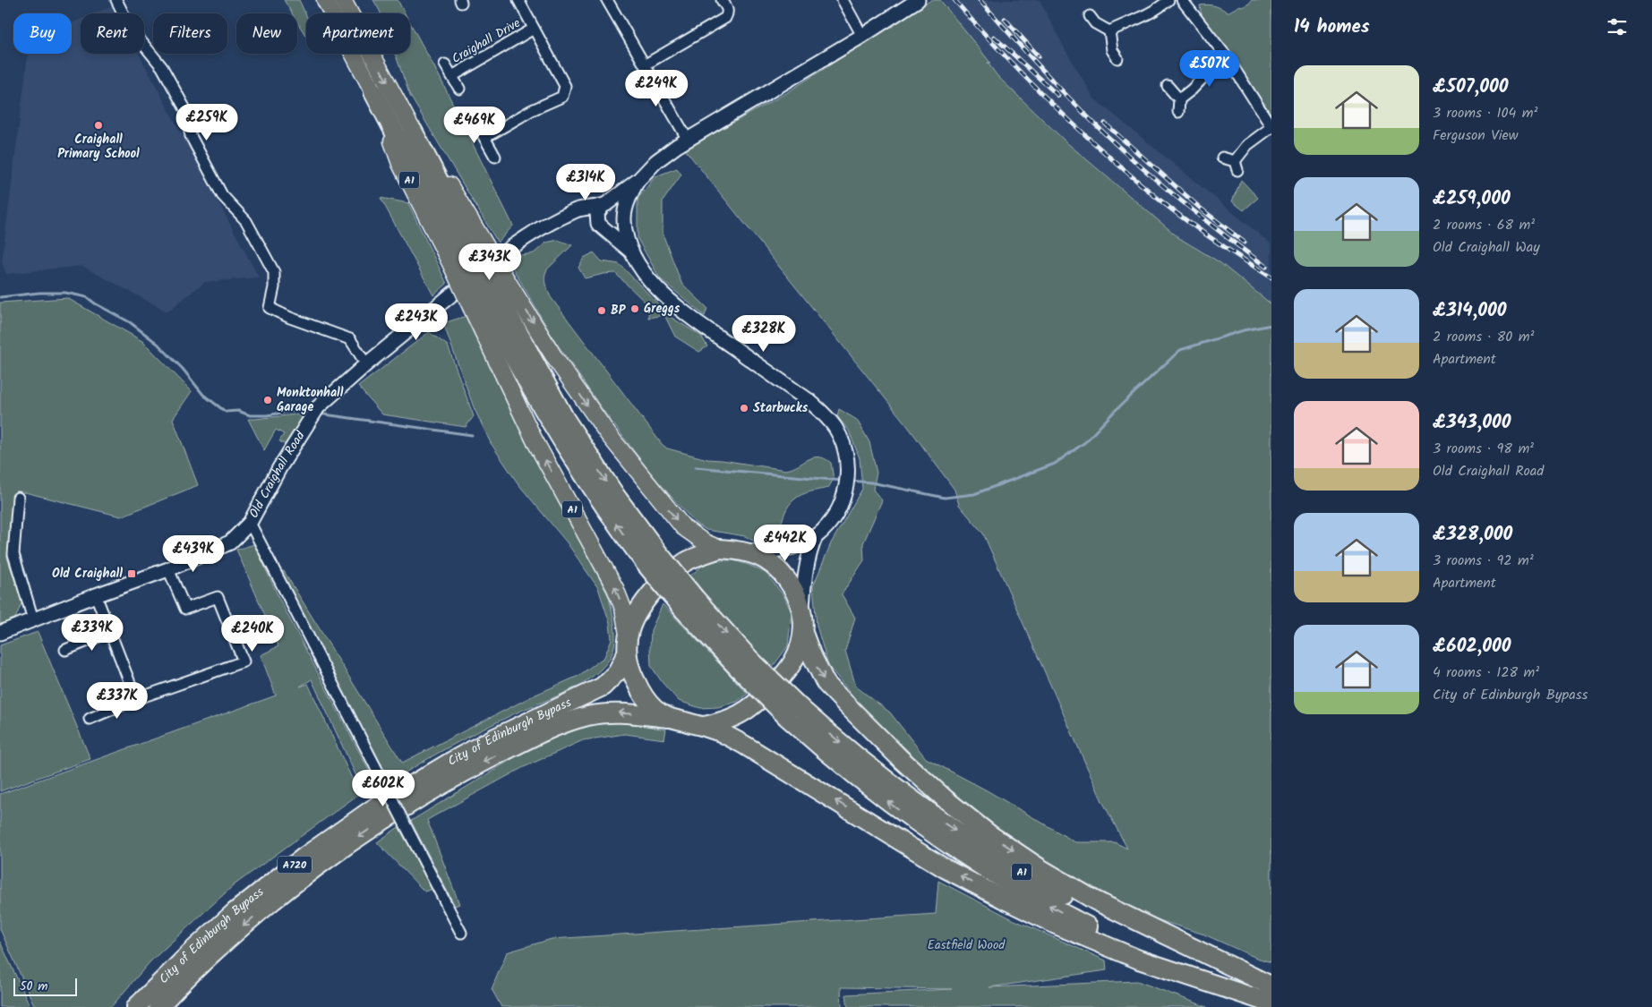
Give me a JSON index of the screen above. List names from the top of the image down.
{
  "streets": {
    "highway": ["A1", "City of Edinburgh Bypass", "A720"],
    "main road": ["Old Craighall Road"],
    "street": ["Craighall Drive"]
  },
  "crossings": [
    ["A1", "City of Edinburgh Bypass"]
  ],
  "parks": ["Eastfield Wood"],
  "places": {
    "other": [
      "Craighall Primary School",
      "Greggs",
      "BP",
      "Monktonhall Garage",
      "Starbucks"
    ],
    "transit": ["Old Craighall"]
  },
  "scale_bar": "50 m",
  "page": {
    "heading": "14 homes",
    "chip": [
      "Buy",
      "Rent",
      "Filters",
      "New",
      "Apartment"
    ],
    "price": [
      "£507K",
      "£249K",
      "£259K",
      "£469K",
      "£314K",
      "£343K",
      "£243K",
      "£328K",
      "£442K",
      "£439K",
      "£339K",
      "£240K",
      "£337K",
      "£602K"
    ],
    "list": [
      {
        "name": "£507,000",
        "note": "3 rooms · 104 m² · Ferguson View"
      },
      {
        "name": "£259,000",
        "note": "2 rooms · 68 m² · Old Craighall Way"
      },
      {
        "name": "£314,000",
        "note": "2 rooms · 80 m² · Apartment"
      },
      {
        "name": "£343,000",
        "note": "3 rooms · 98 m² · Old Craighall Road"
      },
      {
        "name": "£328,000",
        "note": "3 rooms · 92 m² · Apartment"
      },
      {
        "name": "£602,000",
        "note": "4 rooms · 128 m² · City of Edinburgh Bypass"
      }
    ],
    "scale": "50 m"
  }
}
